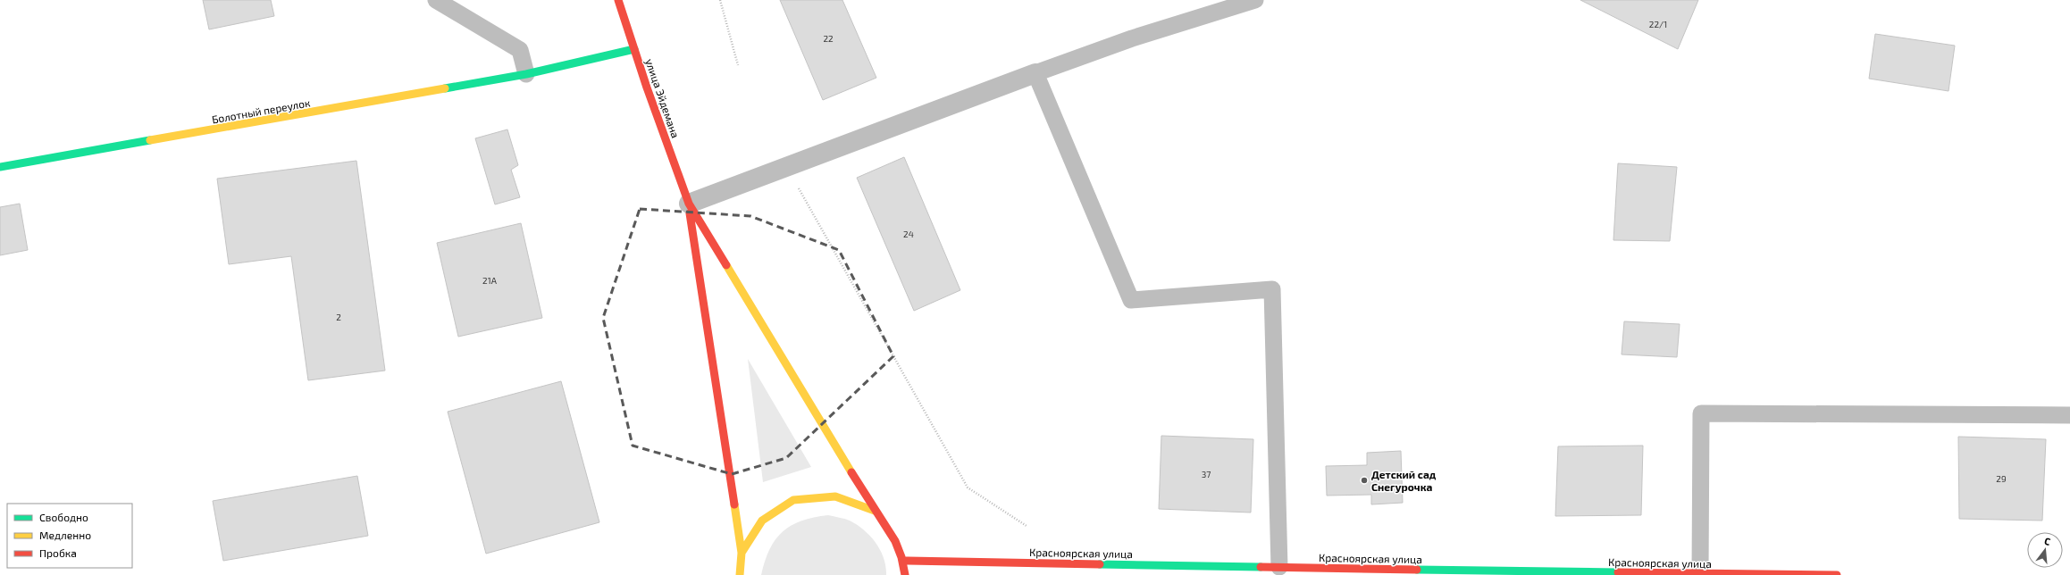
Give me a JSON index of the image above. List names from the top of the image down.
{
  "streets": {
    "street": ["улица Эйдемана", "Болотный переулок", "Красноярская улица"]
  },
  "crossings": [
    ["улица Эйдемана", "Болотный переулок"]
  ],
  "places": ["Детский сад Снегурочка"],
  "house_numbers": [
    "22/1",
    "22",
    "24",
    "21А",
    "2",
    "37",
    "29"
  ],
  "legend": ["Свободно", "Медленно", "Пробка"],
  "north": "top"
}
